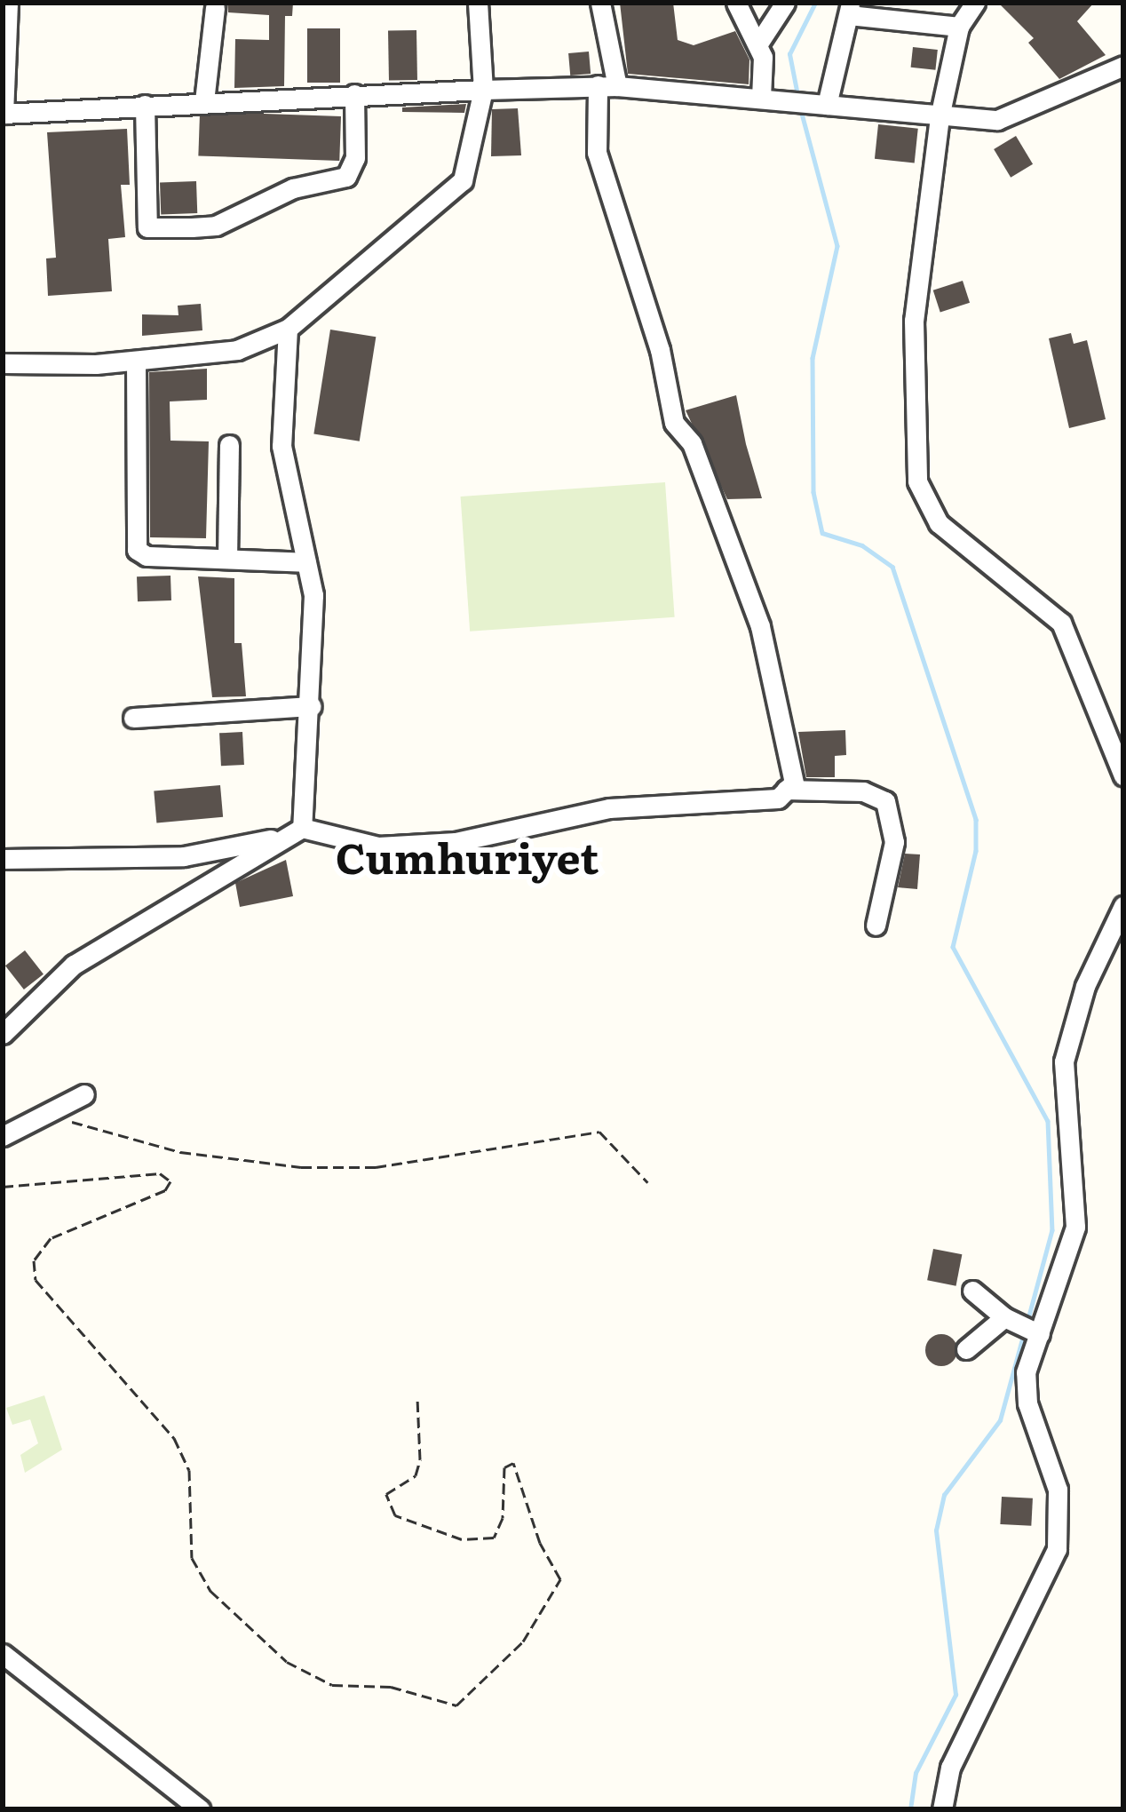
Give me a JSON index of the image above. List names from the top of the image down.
{
  "districts": ["Cumhuriyet"]
}
